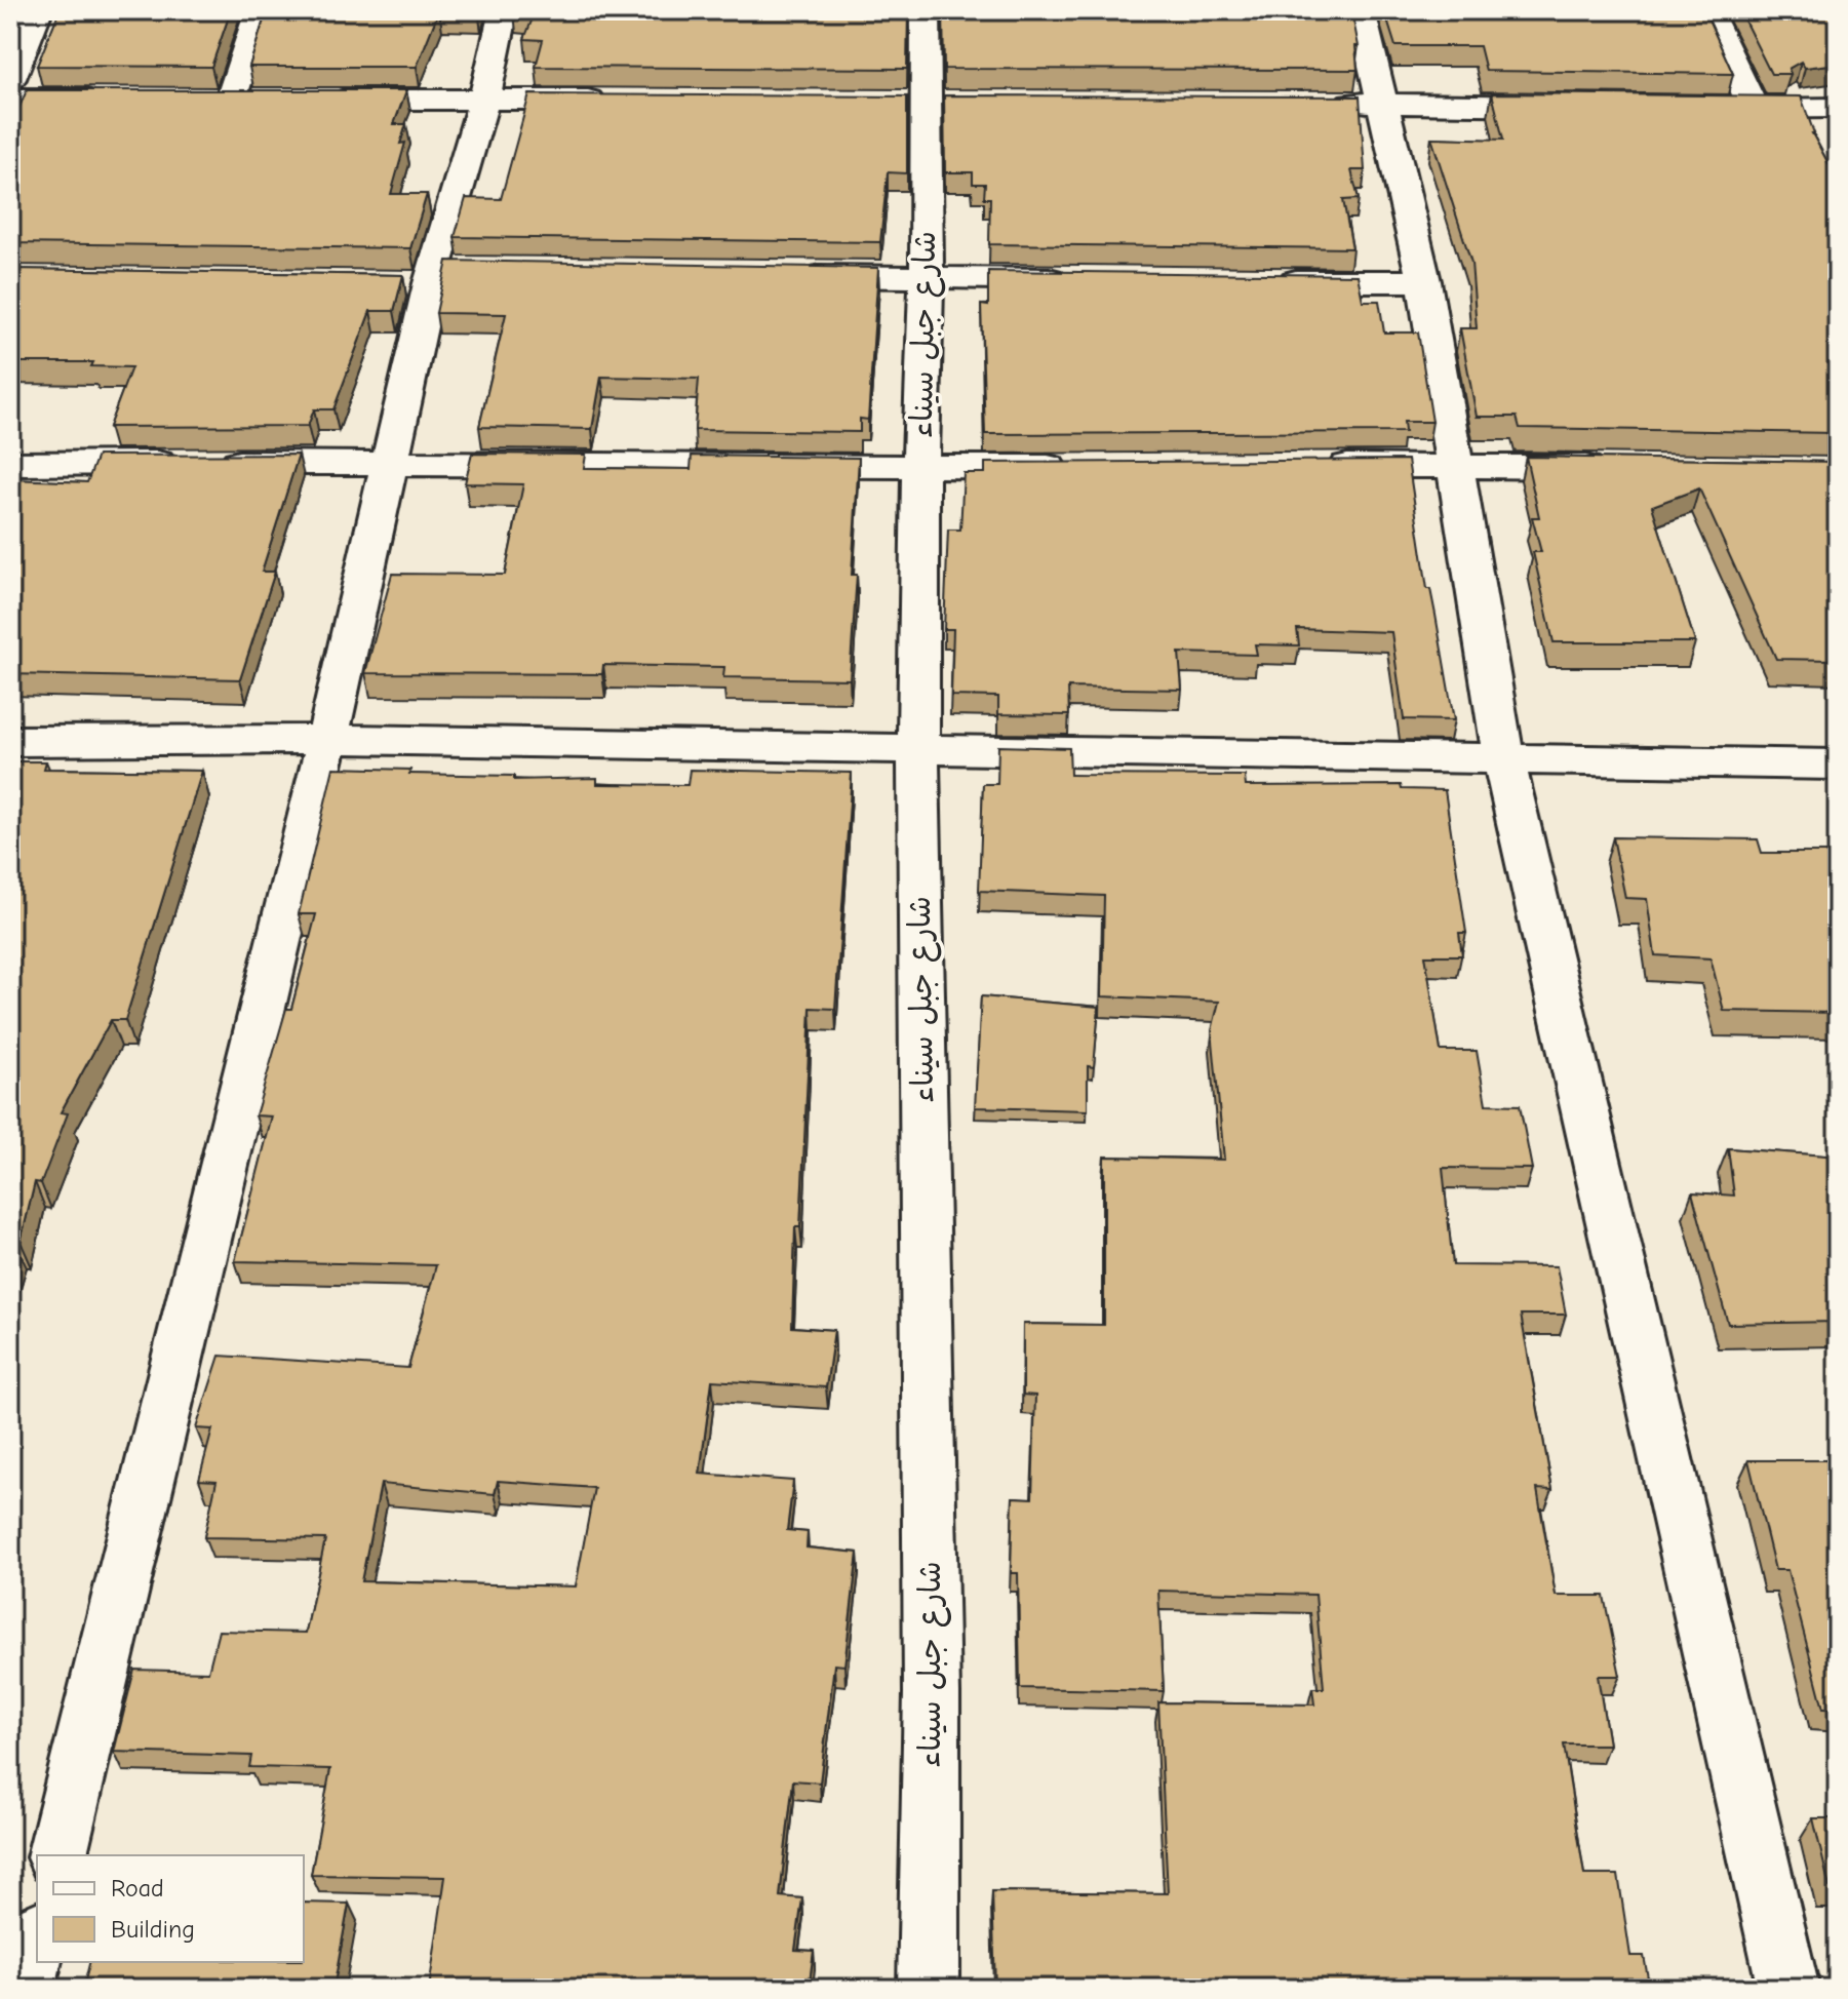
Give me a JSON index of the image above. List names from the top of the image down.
{
  "streets": {
    "street": ["شارع جبل سيناء"]
  },
  "legend": ["Road", "Building"]
}
